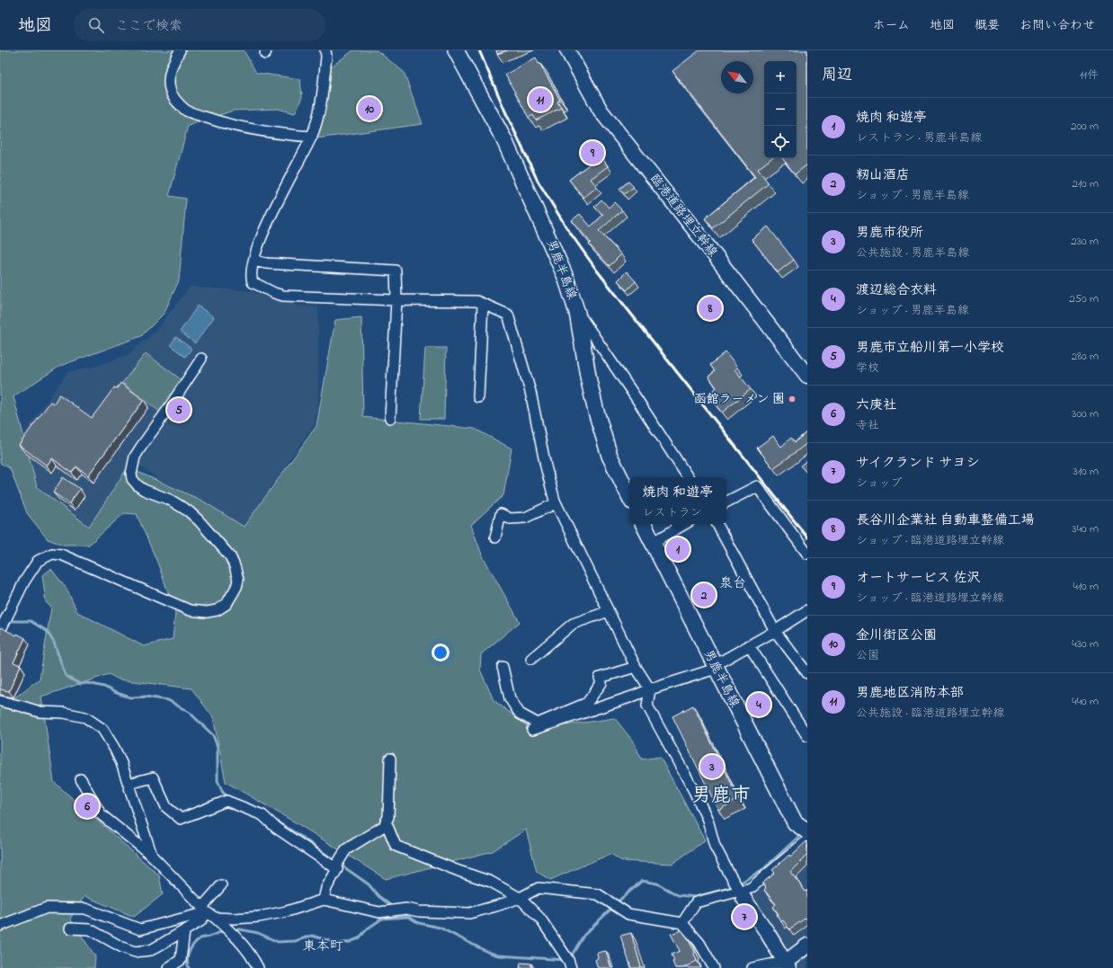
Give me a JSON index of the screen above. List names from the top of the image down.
{
  "streets": {
    "main road": ["男鹿半島線"],
    "street": ["臨港道路埋立幹線"]
  },
  "districts": ["泉台", "男鹿市", "東本町"],
  "places": ["函館ラーメン 園"],
  "north": "top left",
  "page": {
    "header": "地図",
    "search": "ここで検索",
    "nav": [
      "ホーム",
      "地図",
      "概要",
      "お問い合わせ"
    ],
    "heading": ["周辺", "11件"],
    "map_buttons": ["+", "−"],
    "pins": [
      "11",
      "10",
      "9",
      "8",
      "5",
      "1",
      "2",
      "4",
      "3",
      "6",
      "7"
    ],
    "list": [
      {
        "mark": "1",
        "name": "焼肉 和遊亭",
        "note": "レストラン · 男鹿半島線",
        "value": "200 m"
      },
      {
        "mark": "2",
        "name": "籾山酒店",
        "note": "ショップ · 男鹿半島線",
        "value": "210 m"
      },
      {
        "mark": "3",
        "name": "男鹿市役所",
        "note": "公共施設 · 男鹿半島線",
        "value": "230 m"
      },
      {
        "mark": "4",
        "name": "渡辺総合衣料",
        "note": "ショップ · 男鹿半島線",
        "value": "250 m"
      },
      {
        "mark": "5",
        "name": "男鹿市立船川第一小学校",
        "note": "学校",
        "value": "280 m"
      },
      {
        "mark": "6",
        "name": "六庚社",
        "note": "寺社",
        "value": "300 m"
      },
      {
        "mark": "7",
        "name": "サイクランド サヨシ",
        "note": "ショップ",
        "value": "310 m"
      },
      {
        "mark": "8",
        "name": "長谷川企業社 自動車整備工場",
        "note": "ショップ · 臨港道路埋立幹線",
        "value": "340 m"
      },
      {
        "mark": "9",
        "name": "オートサービス 佐沢",
        "note": "ショップ · 臨港道路埋立幹線",
        "value": "410 m"
      },
      {
        "mark": "10",
        "name": "金川街区公園",
        "note": "公園",
        "value": "430 m"
      },
      {
        "mark": "11",
        "name": "男鹿地区消防本部",
        "note": "公共施設 · 臨港道路埋立幹線",
        "value": "440 m"
      }
    ],
    "popup": ["焼肉 和遊亭", "レストラン"]
  }
}
